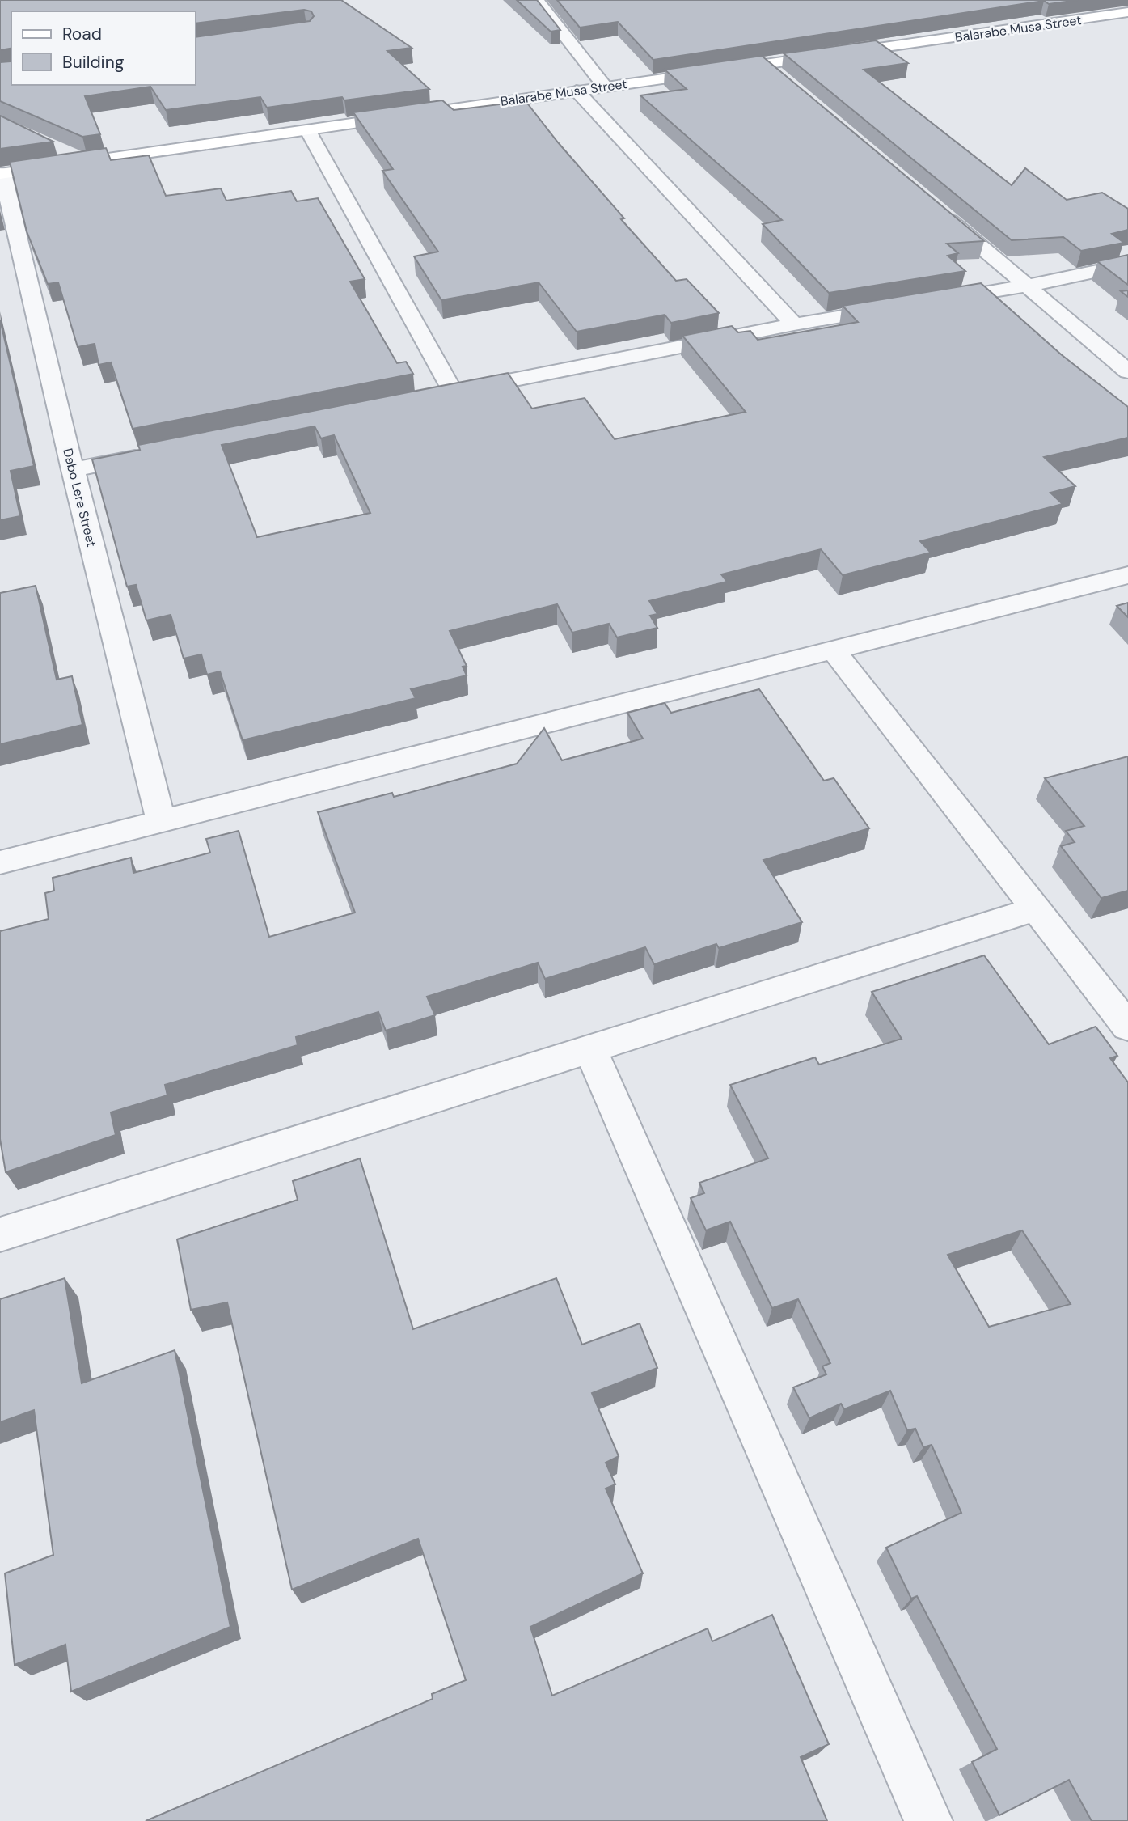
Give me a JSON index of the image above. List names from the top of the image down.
{
  "streets": {
    "street": ["Balarabe Musa Street", "Dabo Lere Street"]
  },
  "crossings": [
    ["Balarabe Musa Street", "Dabo Lere Street"]
  ],
  "legend": ["Road", "Building"]
}
